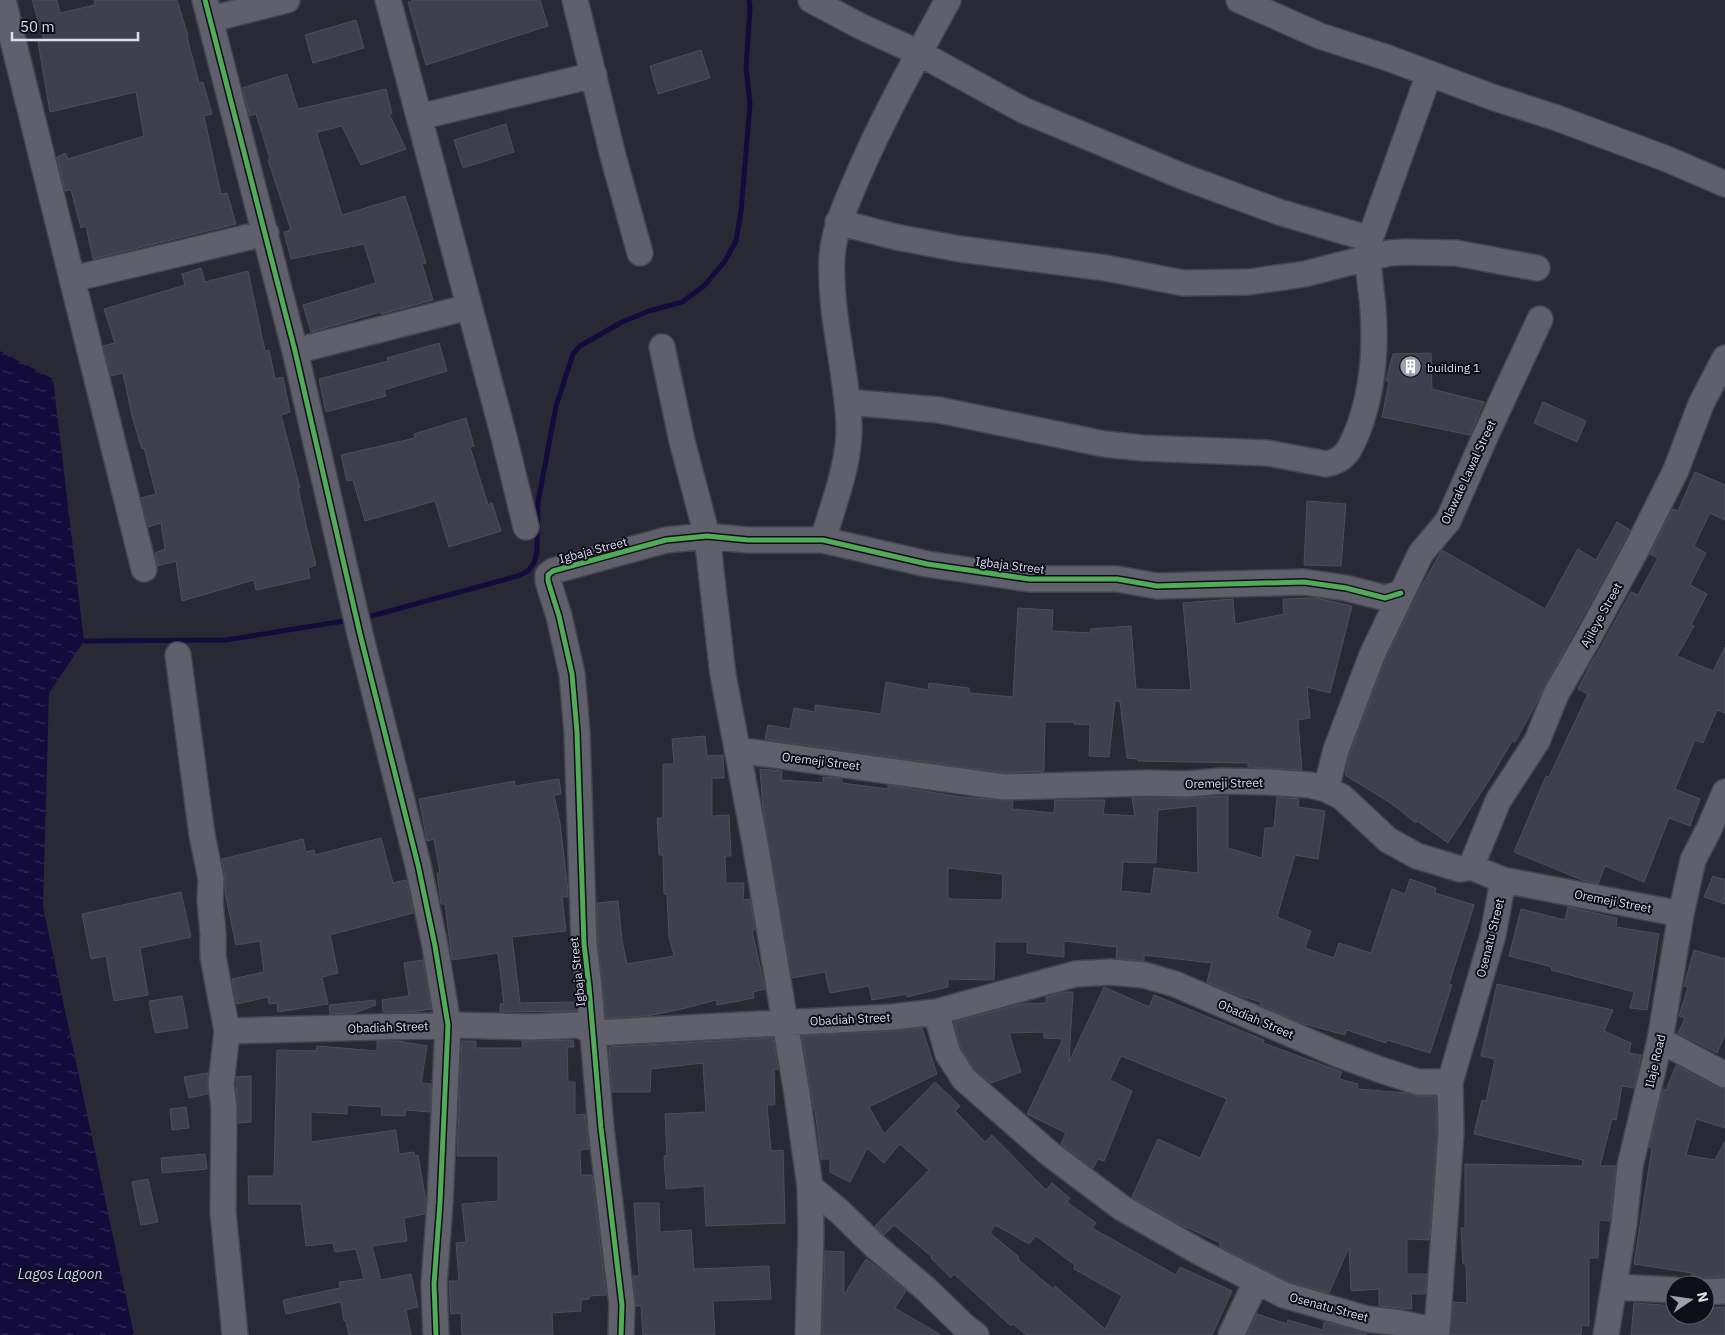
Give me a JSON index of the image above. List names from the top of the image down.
{
  "streets": {
    "street": [
      "Olawale Lawal Street",
      "Igbaja Street",
      "Ajileye Street",
      "Oremeji Street",
      "Osenatu Street",
      "Obadiah Street",
      "Ilaje Road"
    ]
  },
  "crossings": [
    ["Olawale Lawal Street", "Igbaja Street"],
    ["Olawale Lawal Street", "Oremeji Street"],
    ["Igbaja Street", "Obadiah Street"],
    ["Ajileye Street", "Oremeji Street"],
    ["Oremeji Street", "Osenatu Street"],
    ["Oremeji Street", "Ilaje Road"],
    ["Osenatu Street", "Obadiah Street"]
  ],
  "water": ["Lagos Lagoon"],
  "places": {
    "building": ["building 1"]
  },
  "scale_bar": "50 m",
  "north": "right"
}
